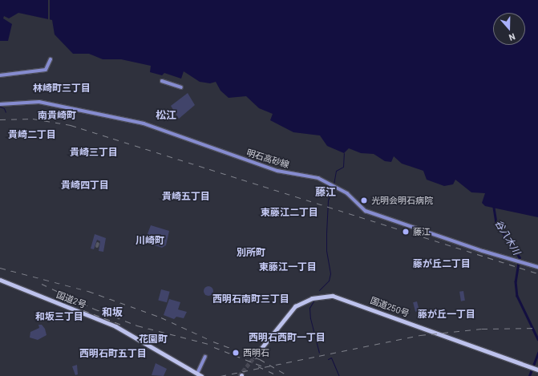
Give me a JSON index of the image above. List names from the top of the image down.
{
  "streets": {
    "highway": ["国道2号", "国道250号"],
    "main road": ["明石高砂線"]
  },
  "districts": [
    "林崎町三丁目",
    "松江",
    "南貴崎町",
    "貴崎二丁目",
    "貴崎三丁目",
    "貴崎四丁目",
    "藤江",
    "貴崎五丁目",
    "東藤江二丁目",
    "川崎町",
    "別所町",
    "藤が丘二丁目",
    "東藤江一丁目",
    "西明石南町三丁目",
    "和坂",
    "藤が丘一丁目",
    "和坂三丁目",
    "西明石西町一丁目",
    "花園町",
    "西明石町五丁目"
  ],
  "water": ["谷八木川"],
  "places": ["光明会明石病院", "藤江", "西明石"],
  "north": "bottom"
}
